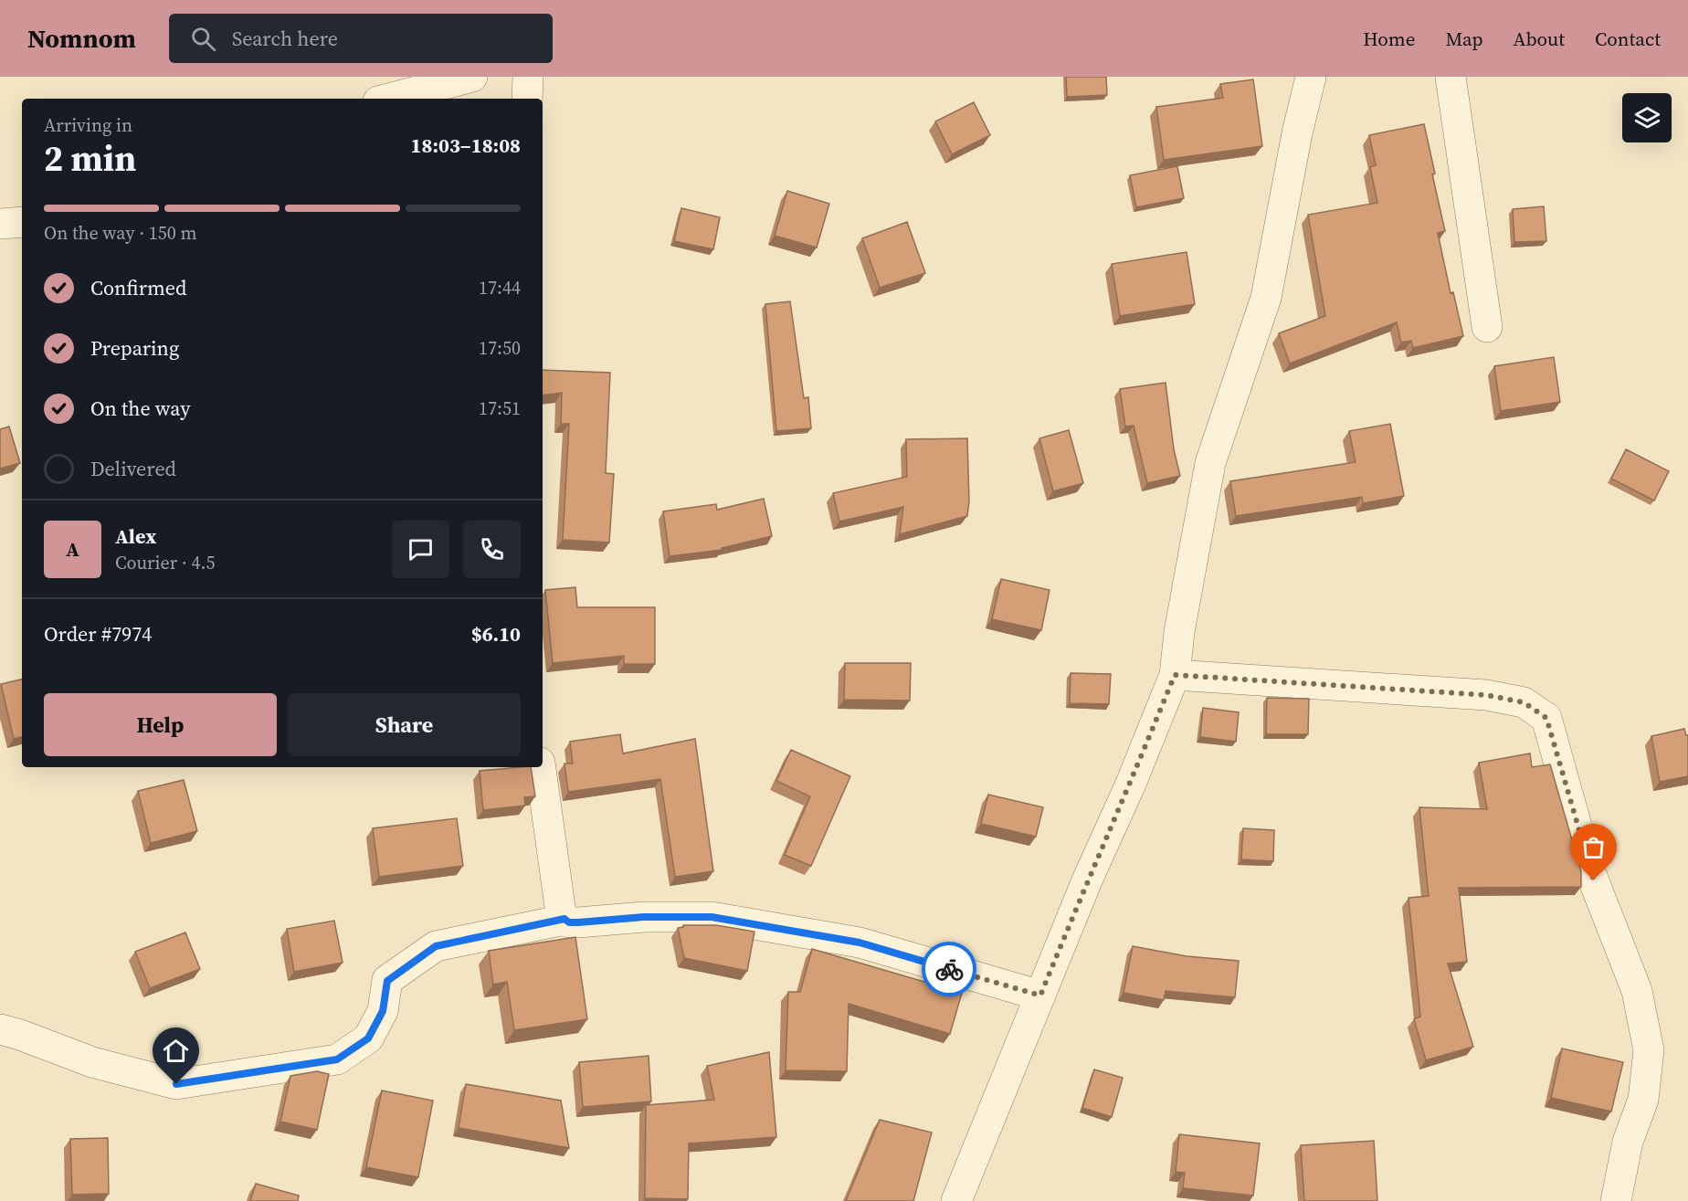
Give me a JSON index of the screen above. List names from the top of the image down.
{
  "page": {
    "header": "Nomnom",
    "search": "Search here",
    "nav": [
      "Home",
      "Map",
      "About",
      "Contact"
    ],
    "heading": ["2 min", "Arriving in", "18:03–18:08"],
    "panel": [
      "Alex",
      "Courier · 4.5",
      "Order #7974",
      "$6.10"
    ],
    "bar": "On the way · 150 m",
    "list": [
      ["Confirmed", "17:44"],
      ["Preparing", "17:50"],
      ["On the way", "17:51"],
      "Delivered"
    ],
    "round": "A",
    "buttons": ["Help", "Share"]
  }
}
